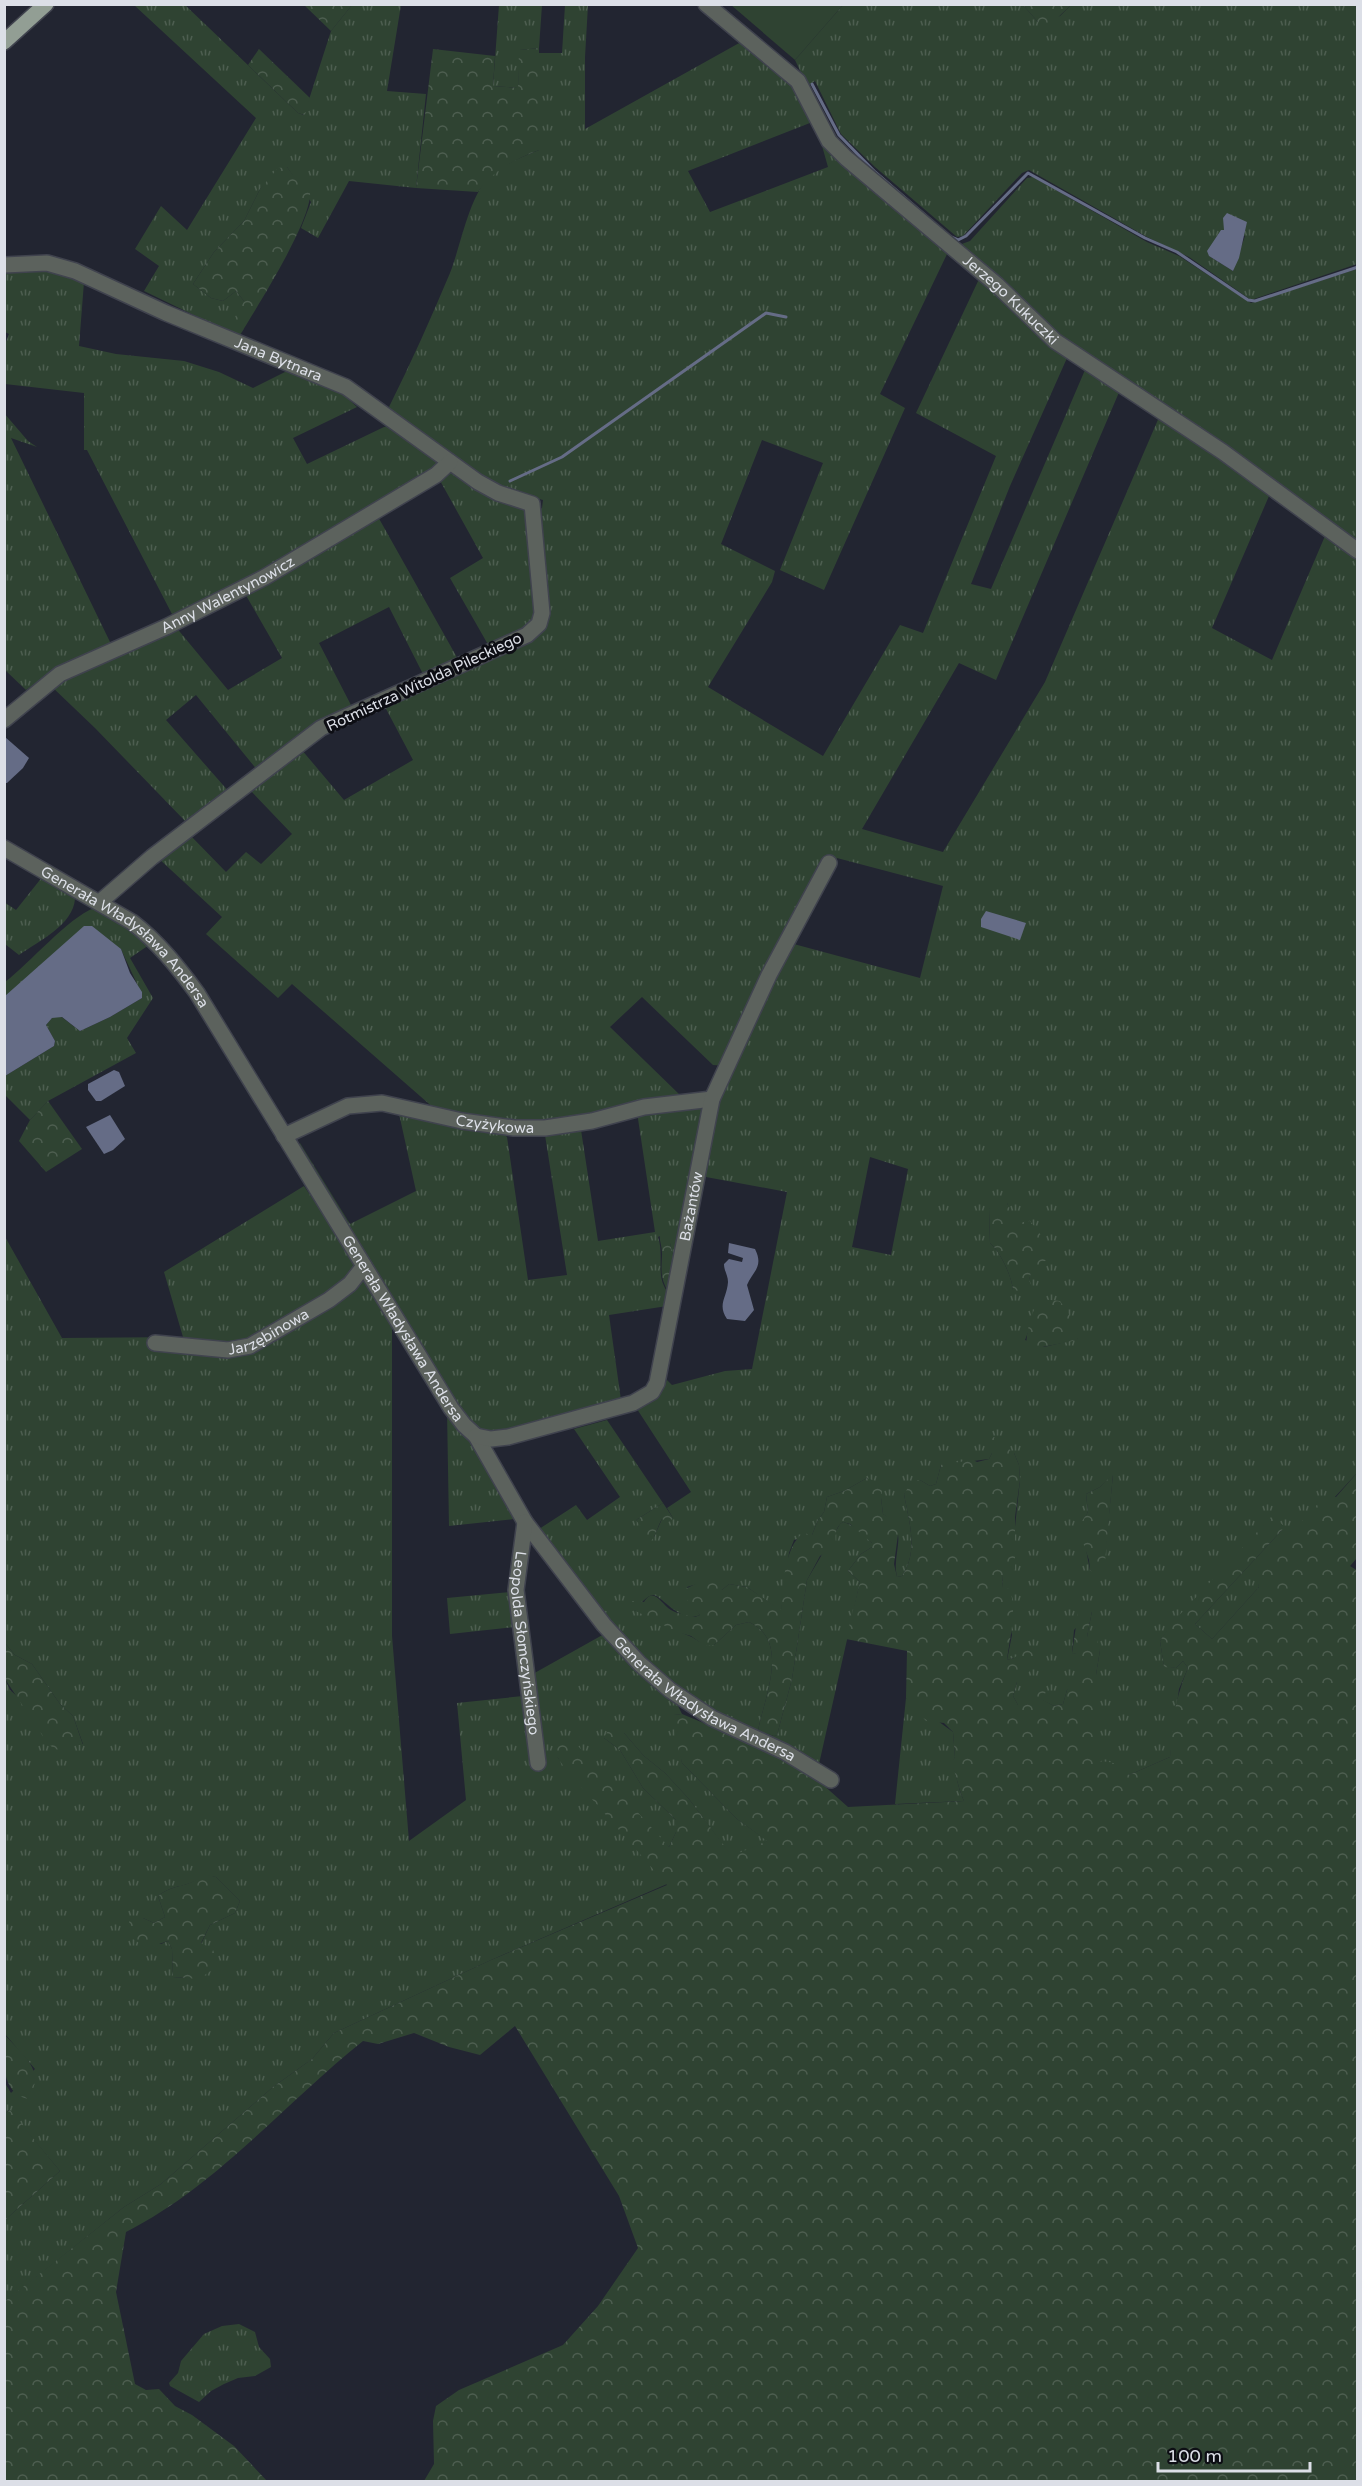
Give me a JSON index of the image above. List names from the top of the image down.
{
  "streets": {
    "street": [
      "Jerzego Kukuczki",
      "Jana Bytnara",
      "Anny Walentynowicz",
      "Rotmistrza Witolda Pileckiego",
      "Generała Władysława Andersa",
      "Czyżykowa",
      "Bażantów",
      "Jarzębinowa",
      "Leopolda Słomczyńskiego"
    ]
  },
  "crossings": [
    ["Jana Bytnara", "Anny Walentynowicz"],
    ["Jana Bytnara", "Rotmistrza Witolda Pileckiego"],
    ["Rotmistrza Witolda Pileckiego", "Generała Władysława Andersa"],
    ["Generała Władysława Andersa", "Czyżykowa"],
    ["Generała Władysława Andersa", "Bażantów"],
    ["Generała Władysława Andersa", "Jarzębinowa"],
    ["Generała Władysława Andersa", "Leopolda Słomczyńskiego"],
    ["Czyżykowa", "Bażantów"]
  ],
  "scale_bar": "100 m"
}
